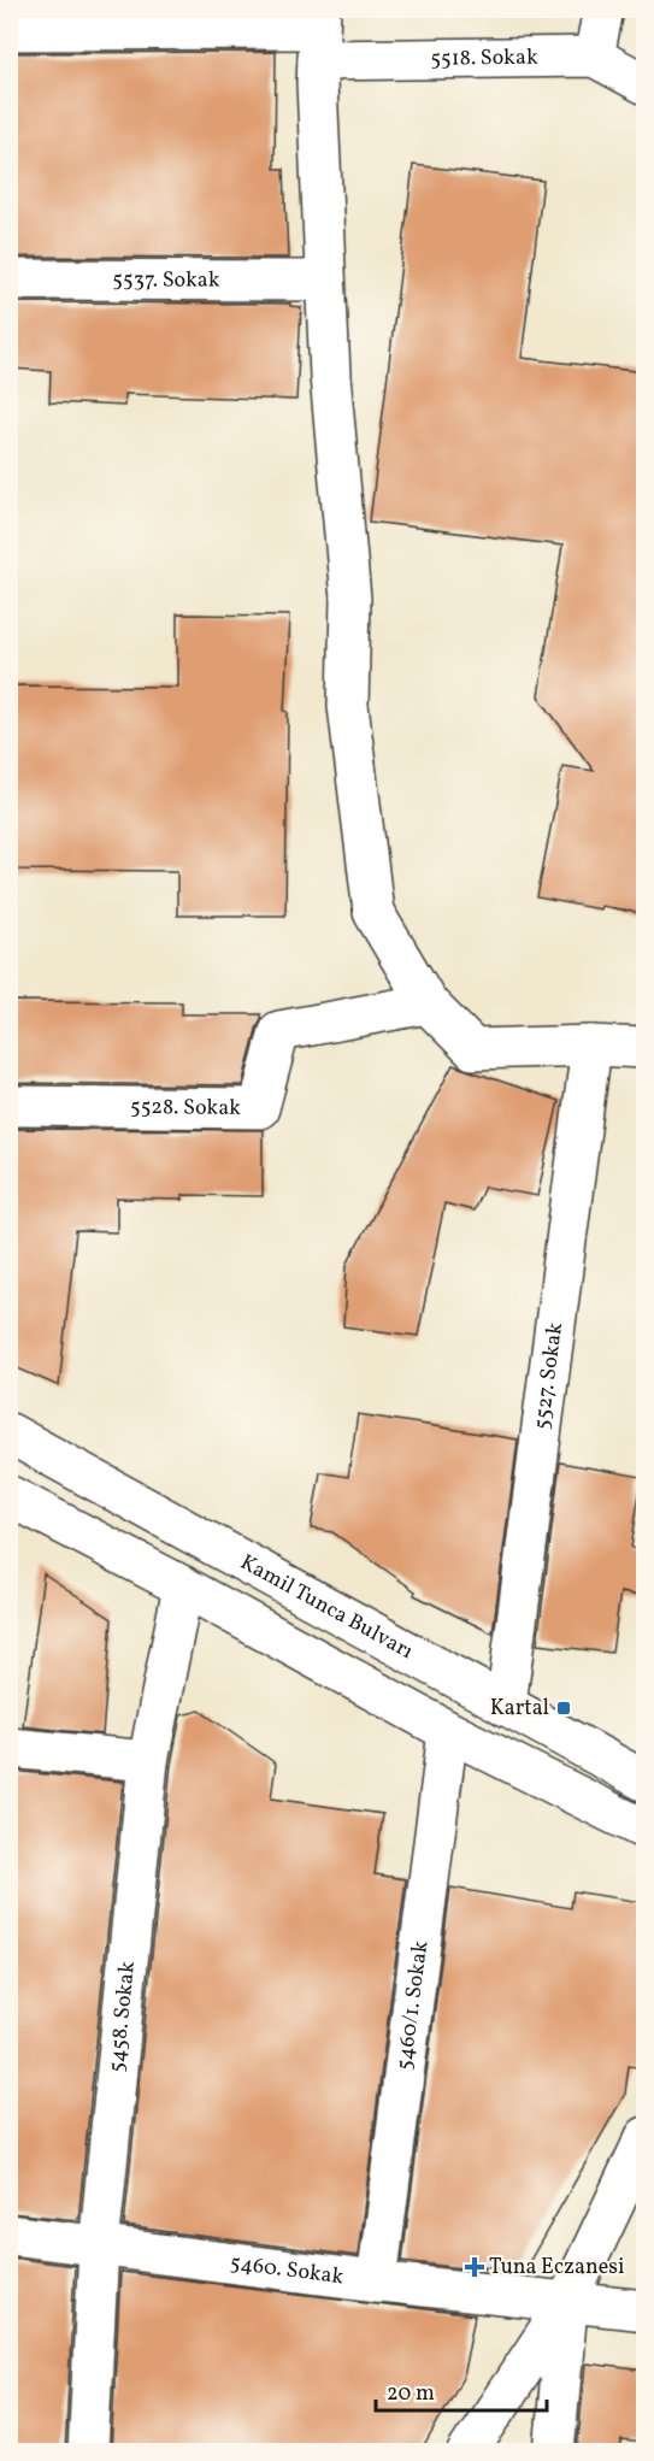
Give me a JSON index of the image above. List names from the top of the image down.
{
  "streets": {
    "street": [
      "5518. Sokak",
      "5537. Sokak",
      "5528. Sokak",
      "5527. Sokak",
      "Kamil Tunca Bulvarı",
      "5460/1. Sokak",
      "5458. Sokak",
      "5460. Sokak"
    ]
  },
  "crossings": [
    ["5527. Sokak", "Kamil Tunca Bulvarı"],
    ["5460/1. Sokak", "5460. Sokak"],
    ["5458. Sokak", "5460. Sokak"]
  ],
  "places": {
    "transit": ["Kartal"],
    "health": ["Tuna Eczanesi"]
  },
  "scale_bar": "20 m"
}
